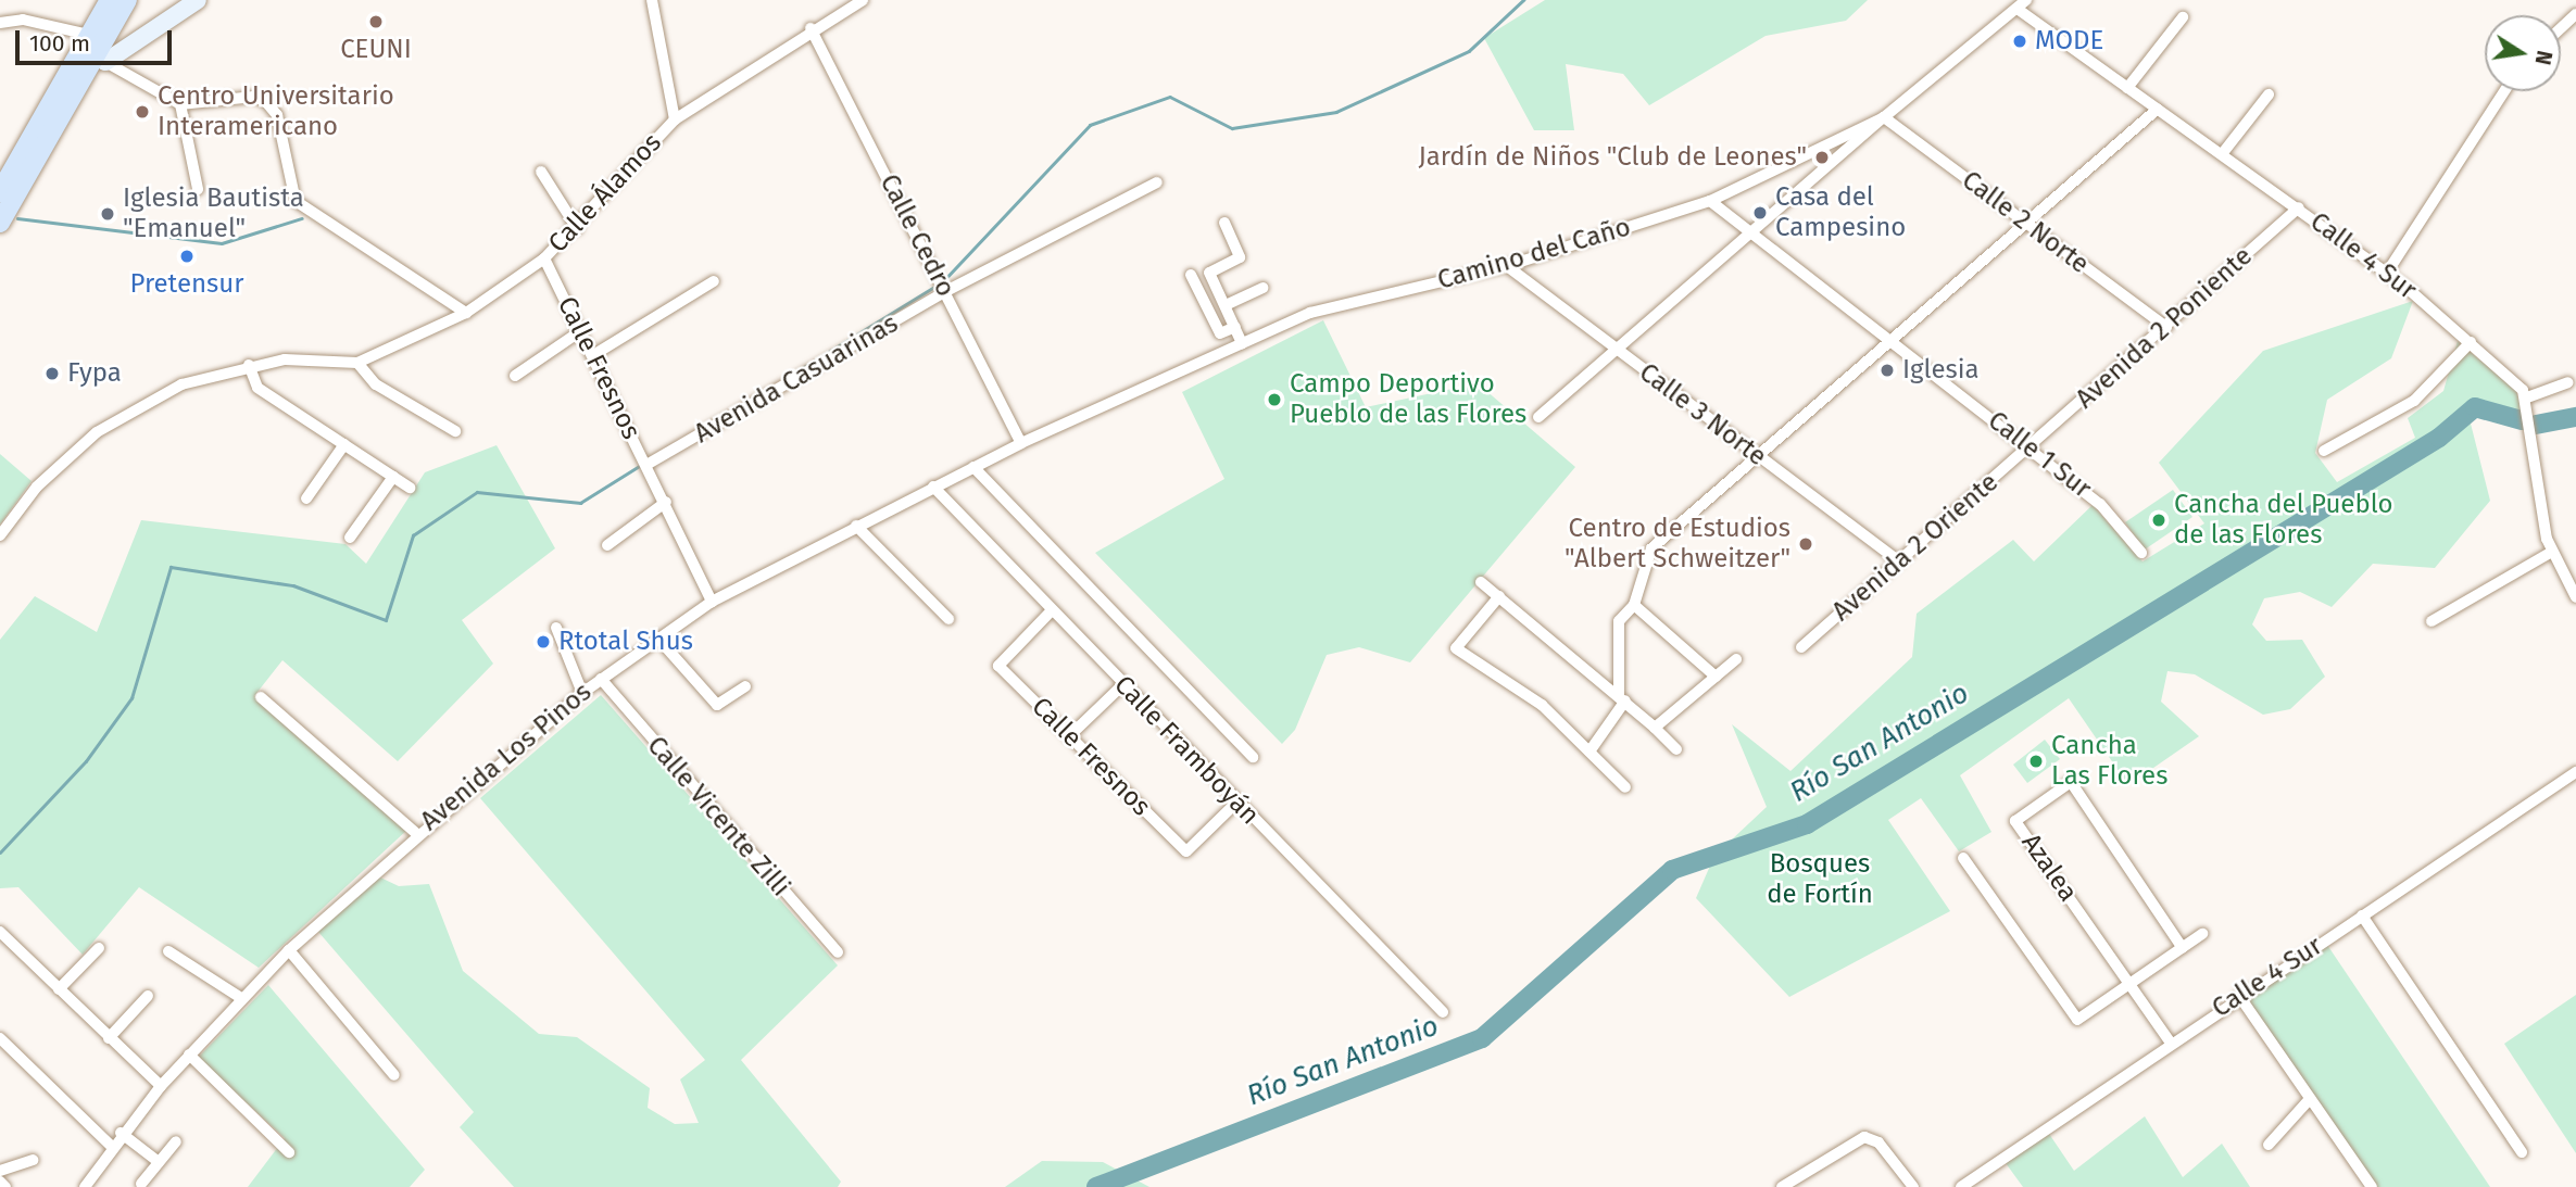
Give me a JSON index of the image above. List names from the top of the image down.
{
  "streets": {
    "street": [
      "Calle Álamos",
      "Calle 2 Norte",
      "Calle Cedro",
      "Camino del Caño",
      "Calle 4 Sur",
      "Avenida 2 Poniente",
      "Calle Fresnos",
      "Avenida Casuarinas",
      "Calle 3 Norte",
      "Calle 1 Sur",
      "Avenida 2 Oriente",
      "Calle Framboyán",
      "Avenida Los Pinos",
      "Calle Vicente Zilli",
      "Azalea"
    ]
  },
  "crossings": [
    ["Calle Álamos", "Calle Cedro"],
    ["Calle Álamos", "Calle Fresnos"],
    ["Calle 2 Norte", "Camino del Caño"],
    ["Calle 2 Norte", "Avenida 2 Poniente"],
    ["Calle Cedro", "Camino del Caño"],
    ["Calle Cedro", "Avenida Casuarinas"],
    ["Calle Cedro", "Avenida Los Pinos"],
    ["Camino del Caño", "Calle 4 Sur"],
    ["Camino del Caño", "Calle 3 Norte"],
    ["Camino del Caño", "Calle 1 Sur"],
    ["Camino del Caño", "Avenida Los Pinos"],
    ["Calle 4 Sur", "Avenida 2 Poniente"],
    ["Calle 4 Sur", "Azalea"],
    ["Avenida 2 Poniente", "Calle 1 Sur"],
    ["Avenida 2 Poniente", "Avenida 2 Oriente"],
    ["Calle Fresnos", "Avenida Casuarinas"],
    ["Calle Fresnos", "Calle Framboyán"],
    ["Calle Fresnos", "Avenida Los Pinos"],
    ["Calle 3 Norte", "Avenida 2 Oriente"],
    ["Calle 1 Sur", "Avenida 2 Oriente"],
    ["Calle Framboyán", "Avenida Los Pinos"],
    ["Avenida Los Pinos", "Calle Vicente Zilli"]
  ],
  "water": ["Río San Antonio"],
  "parks": ["Bosques de Fortín"],
  "places": [
    "CEUNI",
    "MODE",
    "Centro Universitario Interamericano",
    "Jardín de Niños \"Club de Leones\"",
    "Casa del Campesino",
    "Iglesia Bautista \"Emanuel\"",
    "Pretensur",
    "Iglesia",
    "Fypa",
    "Campo Deportivo Pueblo de las Flores",
    "Cancha del Pueblo de las Flores",
    "Centro de Estudios \"Albert Schweitzer\"",
    "Rtotal Shus",
    "Cancha Las Flores"
  ],
  "scale_bar": "100 m",
  "north": "right"
}
